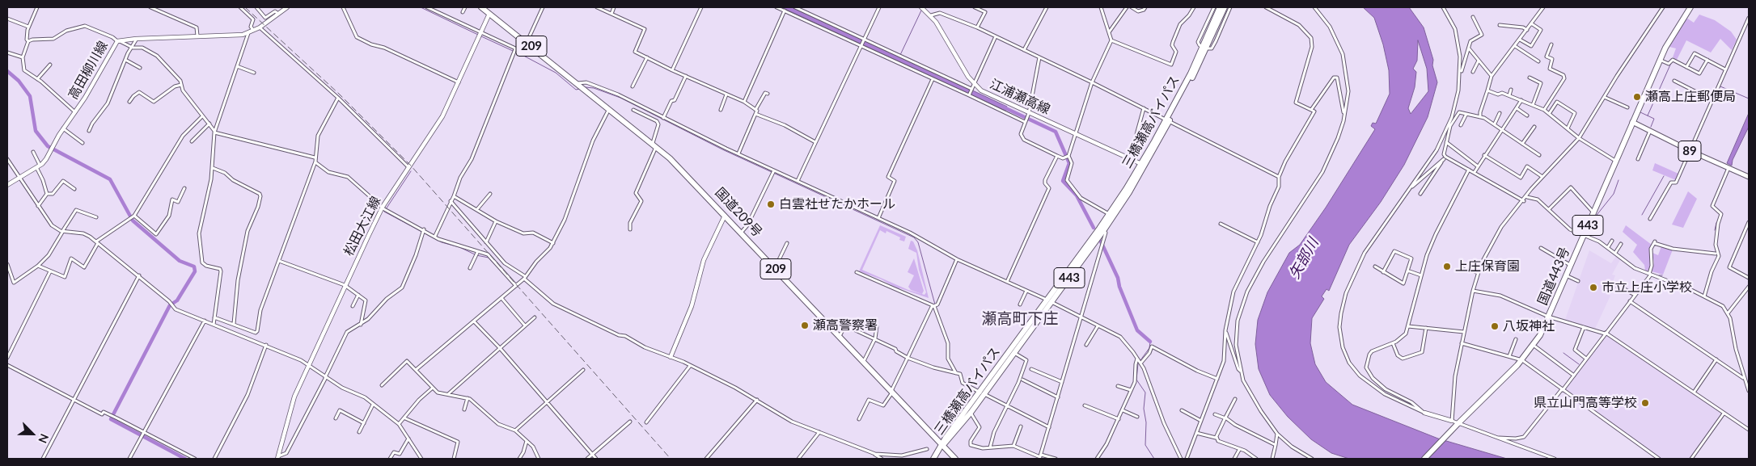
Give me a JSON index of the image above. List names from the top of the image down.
{
  "streets": {
    "highway": [
      "209",
      "三橋瀬高バイパス",
      "国道209号",
      "443",
      "国道443号"
    ],
    "main road": [
      "高田柳川線",
      "江浦瀬高線",
      "89",
      "松田大江線"
    ]
  },
  "crossings": [
    ["江浦瀬高線", "三橋瀬高バイパス"],
    ["三橋瀬高バイパス", "国道209号"],
    ["三橋瀬高バイパス", "443"],
    ["89", "国道443号"],
    ["国道209号", "443"],
    ["国道209号", "松田大江線"]
  ],
  "districts": ["瀬高町下庄"],
  "water": ["矢部川"],
  "places": [
    "瀬高上庄郵便局",
    "白雲社せたかホール",
    "上庄保育園",
    "市立上庄小学校",
    "瀬高警察署",
    "八坂神社",
    "県立山門高等学校"
  ],
  "north": "bottom right"
}
